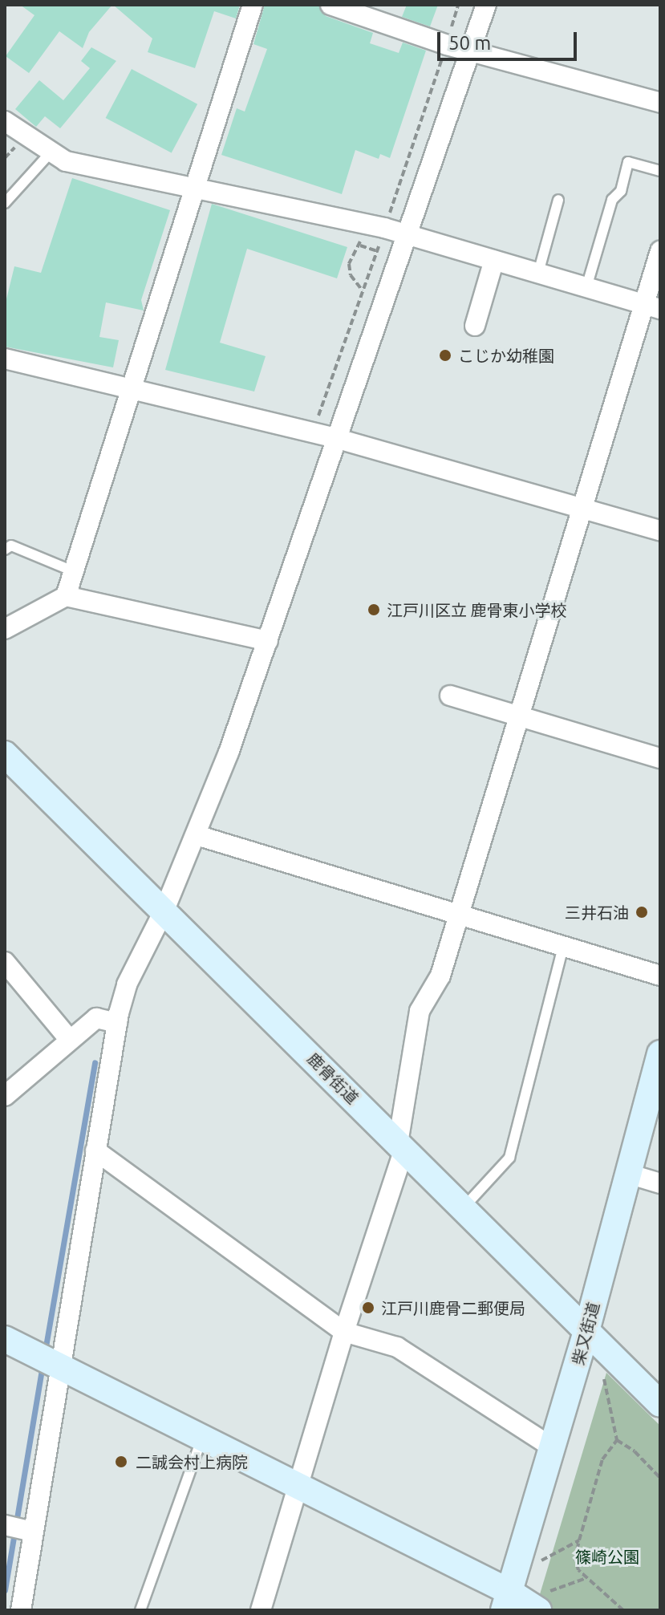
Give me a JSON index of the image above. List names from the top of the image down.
{
  "streets": {
    "street": ["鹿骨街道", "柴又街道"]
  },
  "crossings": [
    ["鹿骨街道", "柴又街道"]
  ],
  "parks": ["篠崎公園"],
  "places": [
    "こじか幼稚園",
    "江戸川区立 鹿骨東小学校",
    "三井石油",
    "江戸川鹿骨二郵便局",
    "二誠会村上病院"
  ],
  "scale_bar": "50 m"
}
